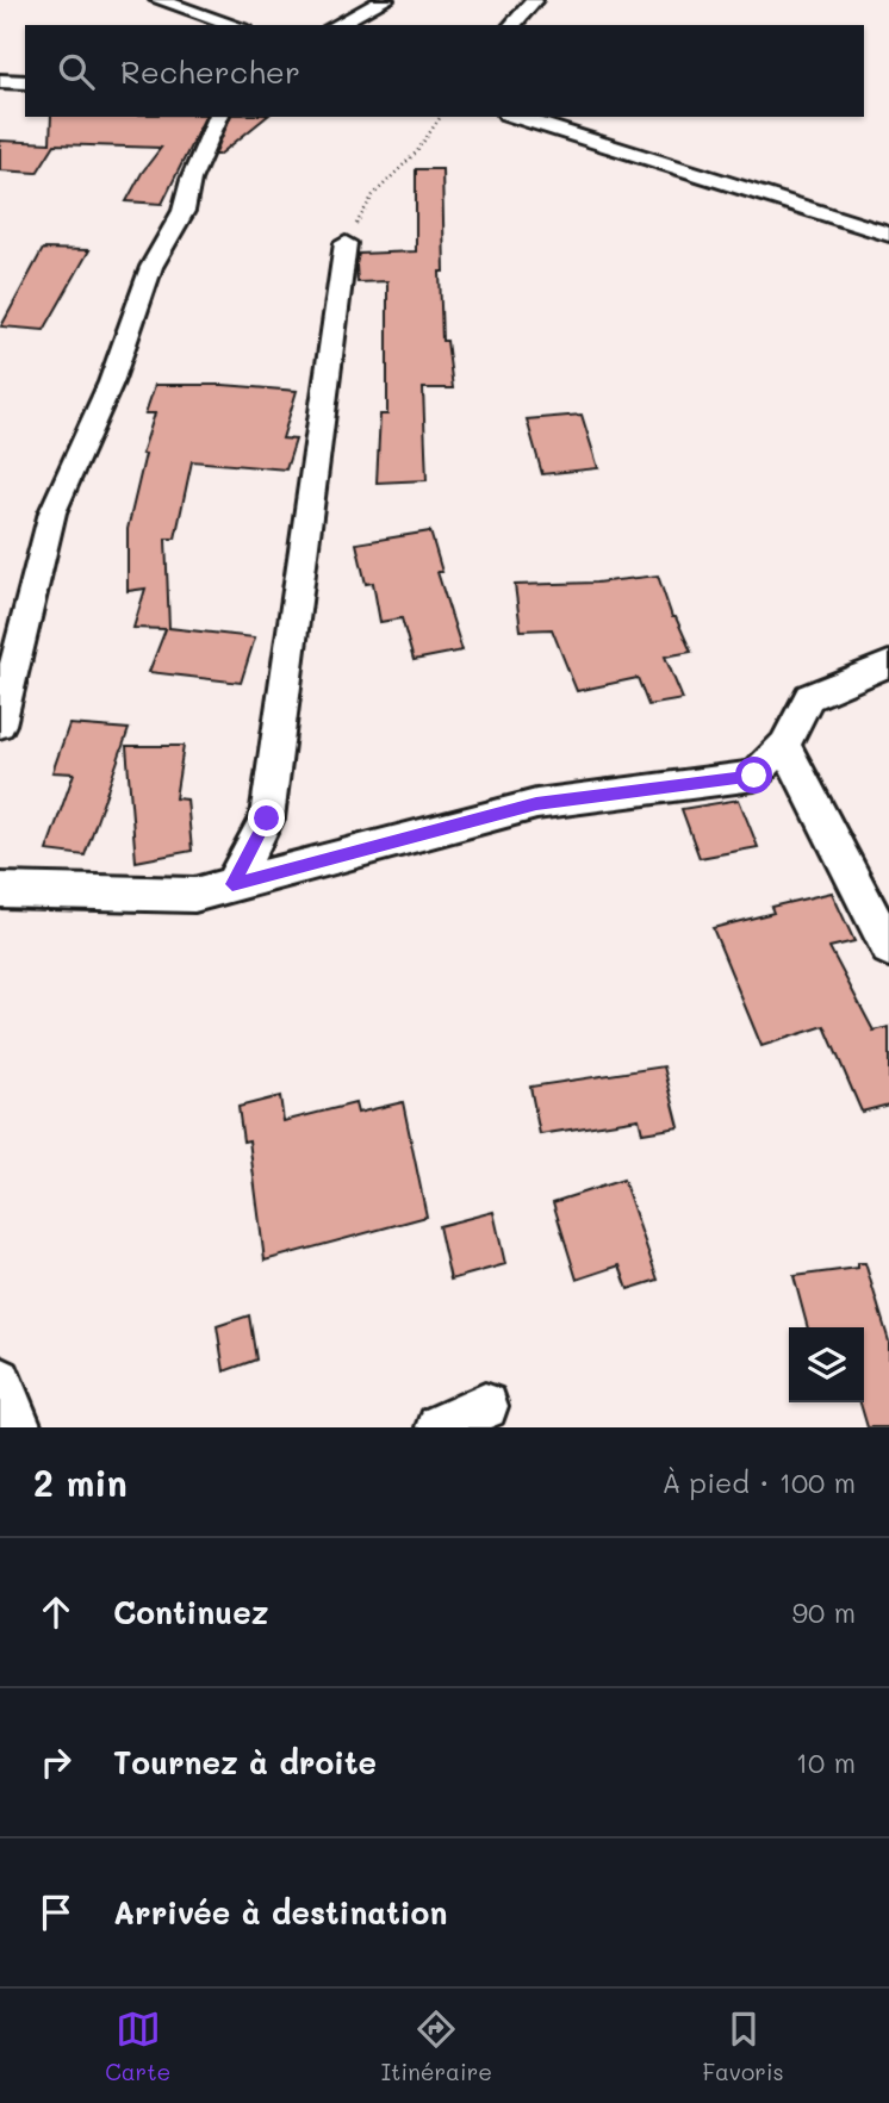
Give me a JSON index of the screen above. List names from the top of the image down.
{
  "page": {
    "search": "Rechercher",
    "heading": ["2 min", "À pied · 100 m"],
    "list": [
      ["Continuez", "90 m"],
      ["Tournez à droite", "10 m"],
      "Arrivée à destination"
    ],
    "nav": ["Carte", "Itinéraire", "Favoris"]
  }
}
